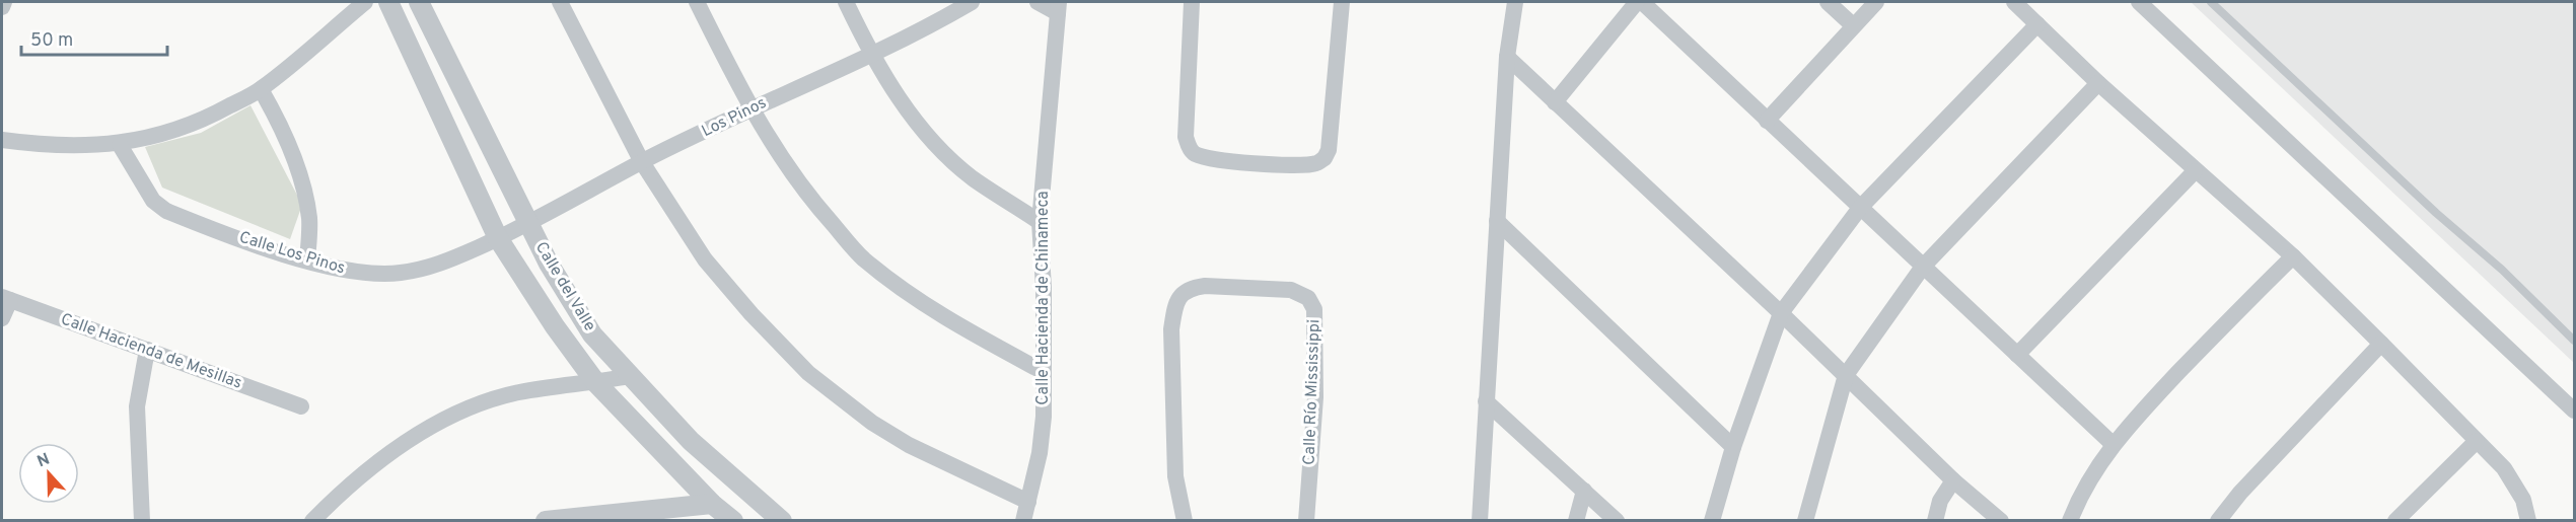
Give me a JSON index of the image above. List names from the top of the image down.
{
  "streets": {
    "street": [
      "Los Pinos",
      "Calle Los Pinos",
      "Calle del Valle",
      "Calle Hacienda de Chinameca",
      "Calle Hacienda de Mesillas",
      "Calle Río Mississippi"
    ]
  },
  "crossings": [
    ["Los Pinos", "Calle Los Pinos"],
    ["Los Pinos", "Calle del Valle"],
    ["Calle Los Pinos", "Calle del Valle"]
  ],
  "scale_bar": "50 m",
  "north": "top"
}
